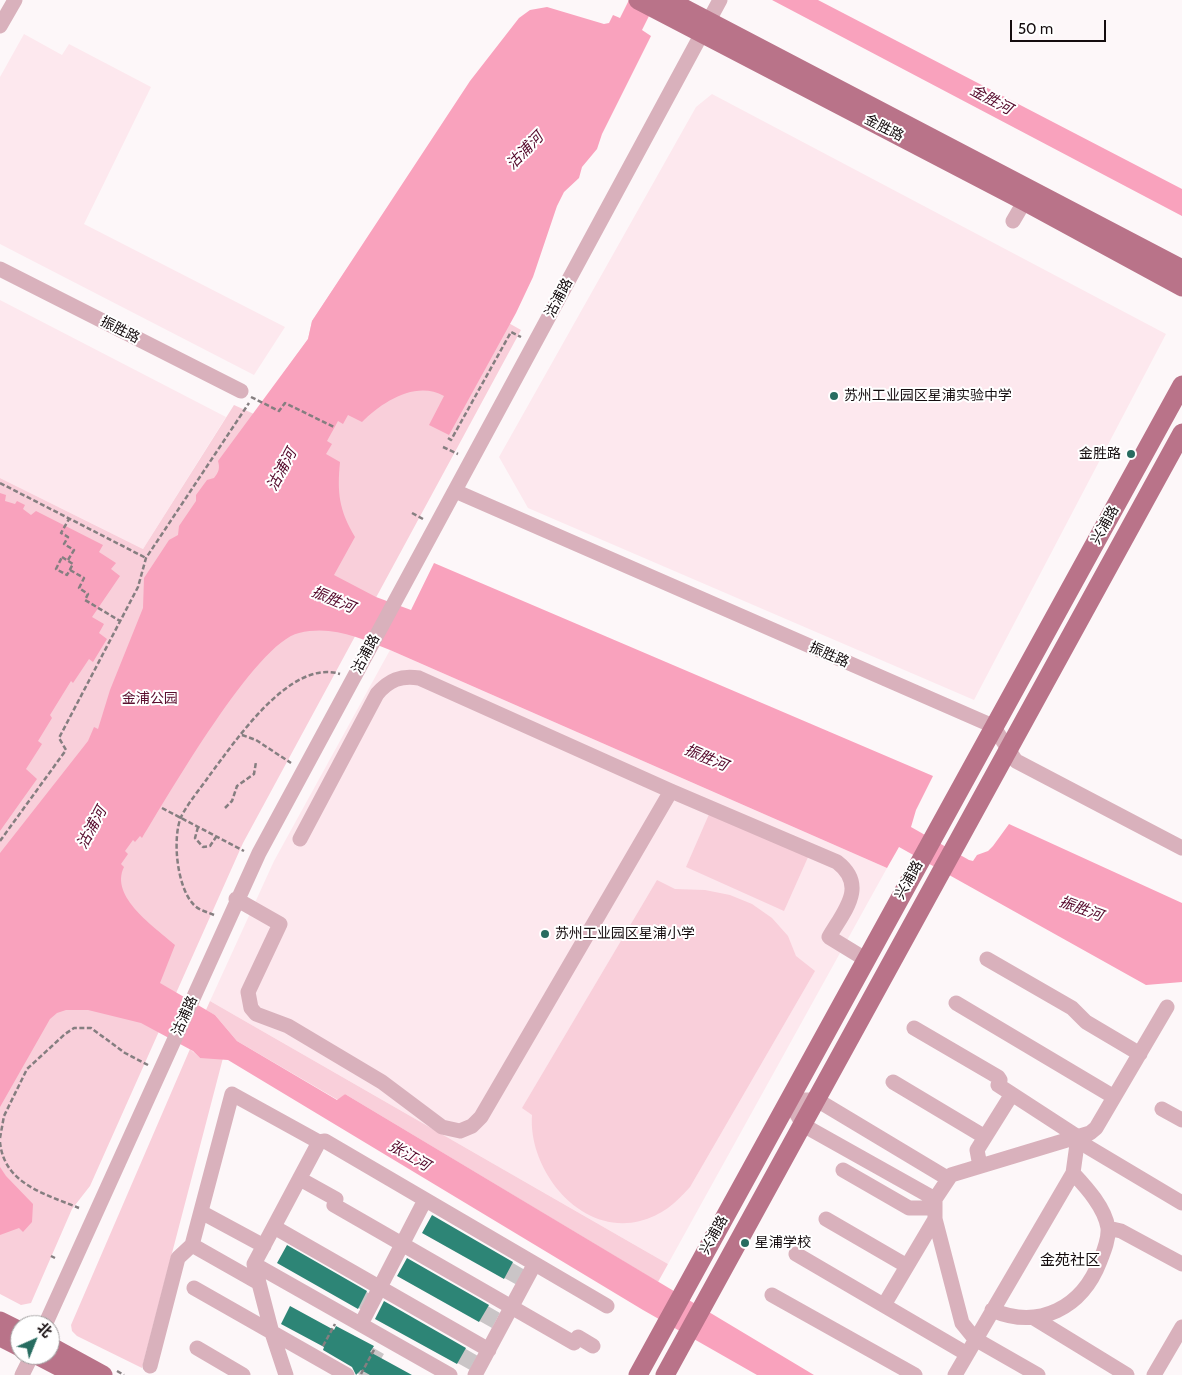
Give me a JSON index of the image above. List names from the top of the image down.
{
  "streets": {
    "main road": ["金胜路", "兴浦路"],
    "street": ["沽浦路", "振胜路"]
  },
  "crossings": [
    ["金胜路", "沽浦路"],
    ["沽浦路", "振胜路"],
    ["振胜路", "兴浦路"]
  ],
  "districts": ["金苑社区"],
  "water": [
    "金胜河",
    "沽浦河",
    "振胜河",
    "张江河"
  ],
  "parks": ["金浦公园"],
  "places": [
    "苏州工业园区星浦实验中学",
    "金胜路",
    "苏州工业园区星浦小学",
    "星浦学校"
  ],
  "scale_bar": "50 m",
  "north": "top right"
}
